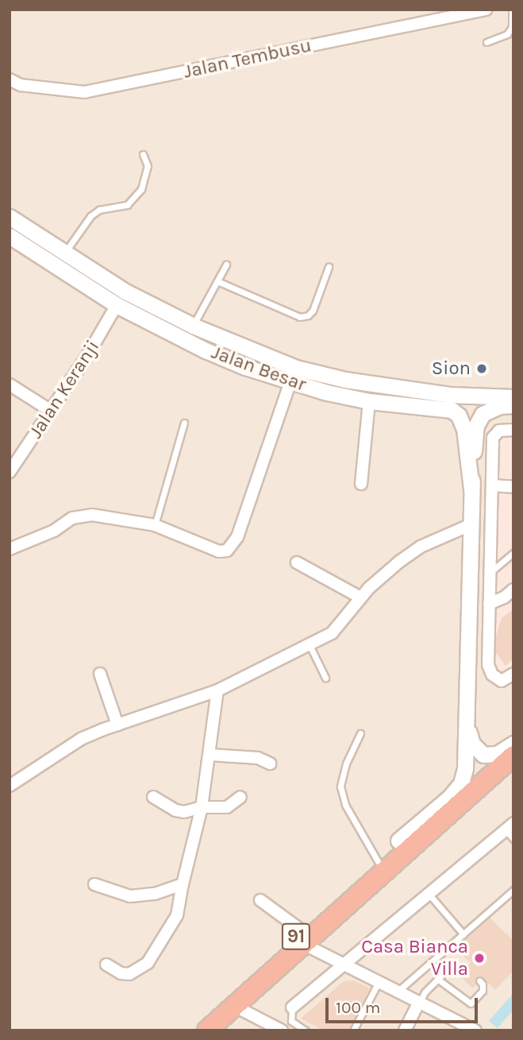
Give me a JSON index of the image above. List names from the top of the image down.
{
  "streets": {
    "highway": ["91"],
    "main road": ["Jalan Besar"],
    "street": ["Jalan Tembusu", "Jalan Keranji"]
  },
  "crossings": [
    ["Jalan Besar", "Jalan Keranji"],
    ["Jalan Besar", "91"]
  ],
  "places": ["Sion", "Casa Bianca Villa"],
  "scale_bar": "100 m"
}
